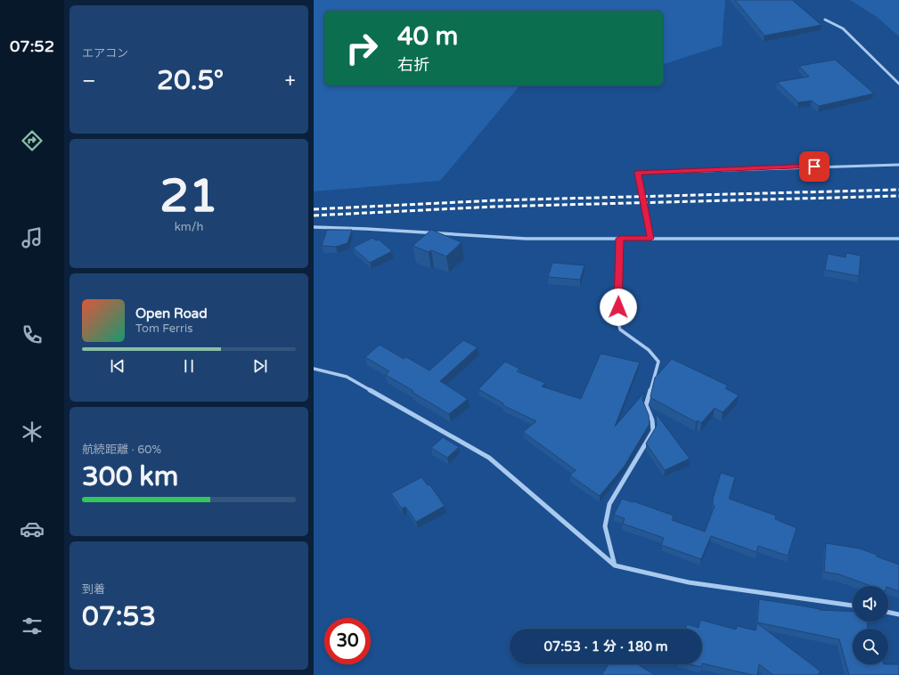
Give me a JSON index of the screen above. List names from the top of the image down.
{
  "page": {
    "tabs": "07:52",
    "tile": [
      "エアコン",
      ["21", "km/h"],
      ["航続距離 · 60%", "300 km"],
      ["到着", "07:53"]
    ],
    "turn": ["40 m", "右折"],
    "heat": ["−", "20.5°", "+"],
    "song": ["Open Road", "Tom Ferris"],
    "limit": "30",
    "trip": "07:53 · 1 分 · 180 m"
  }
}
